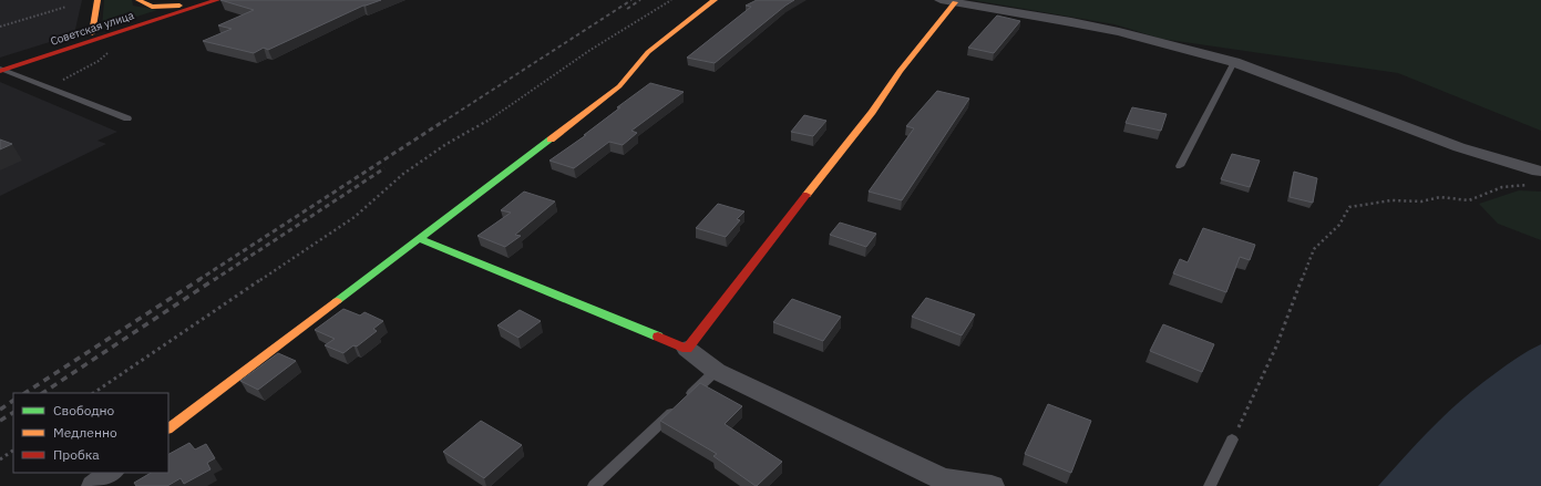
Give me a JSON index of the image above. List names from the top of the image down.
{
  "streets": {
    "street": ["Советская улица"]
  },
  "legend": ["Свободно", "Медленно", "Пробка"]
}
